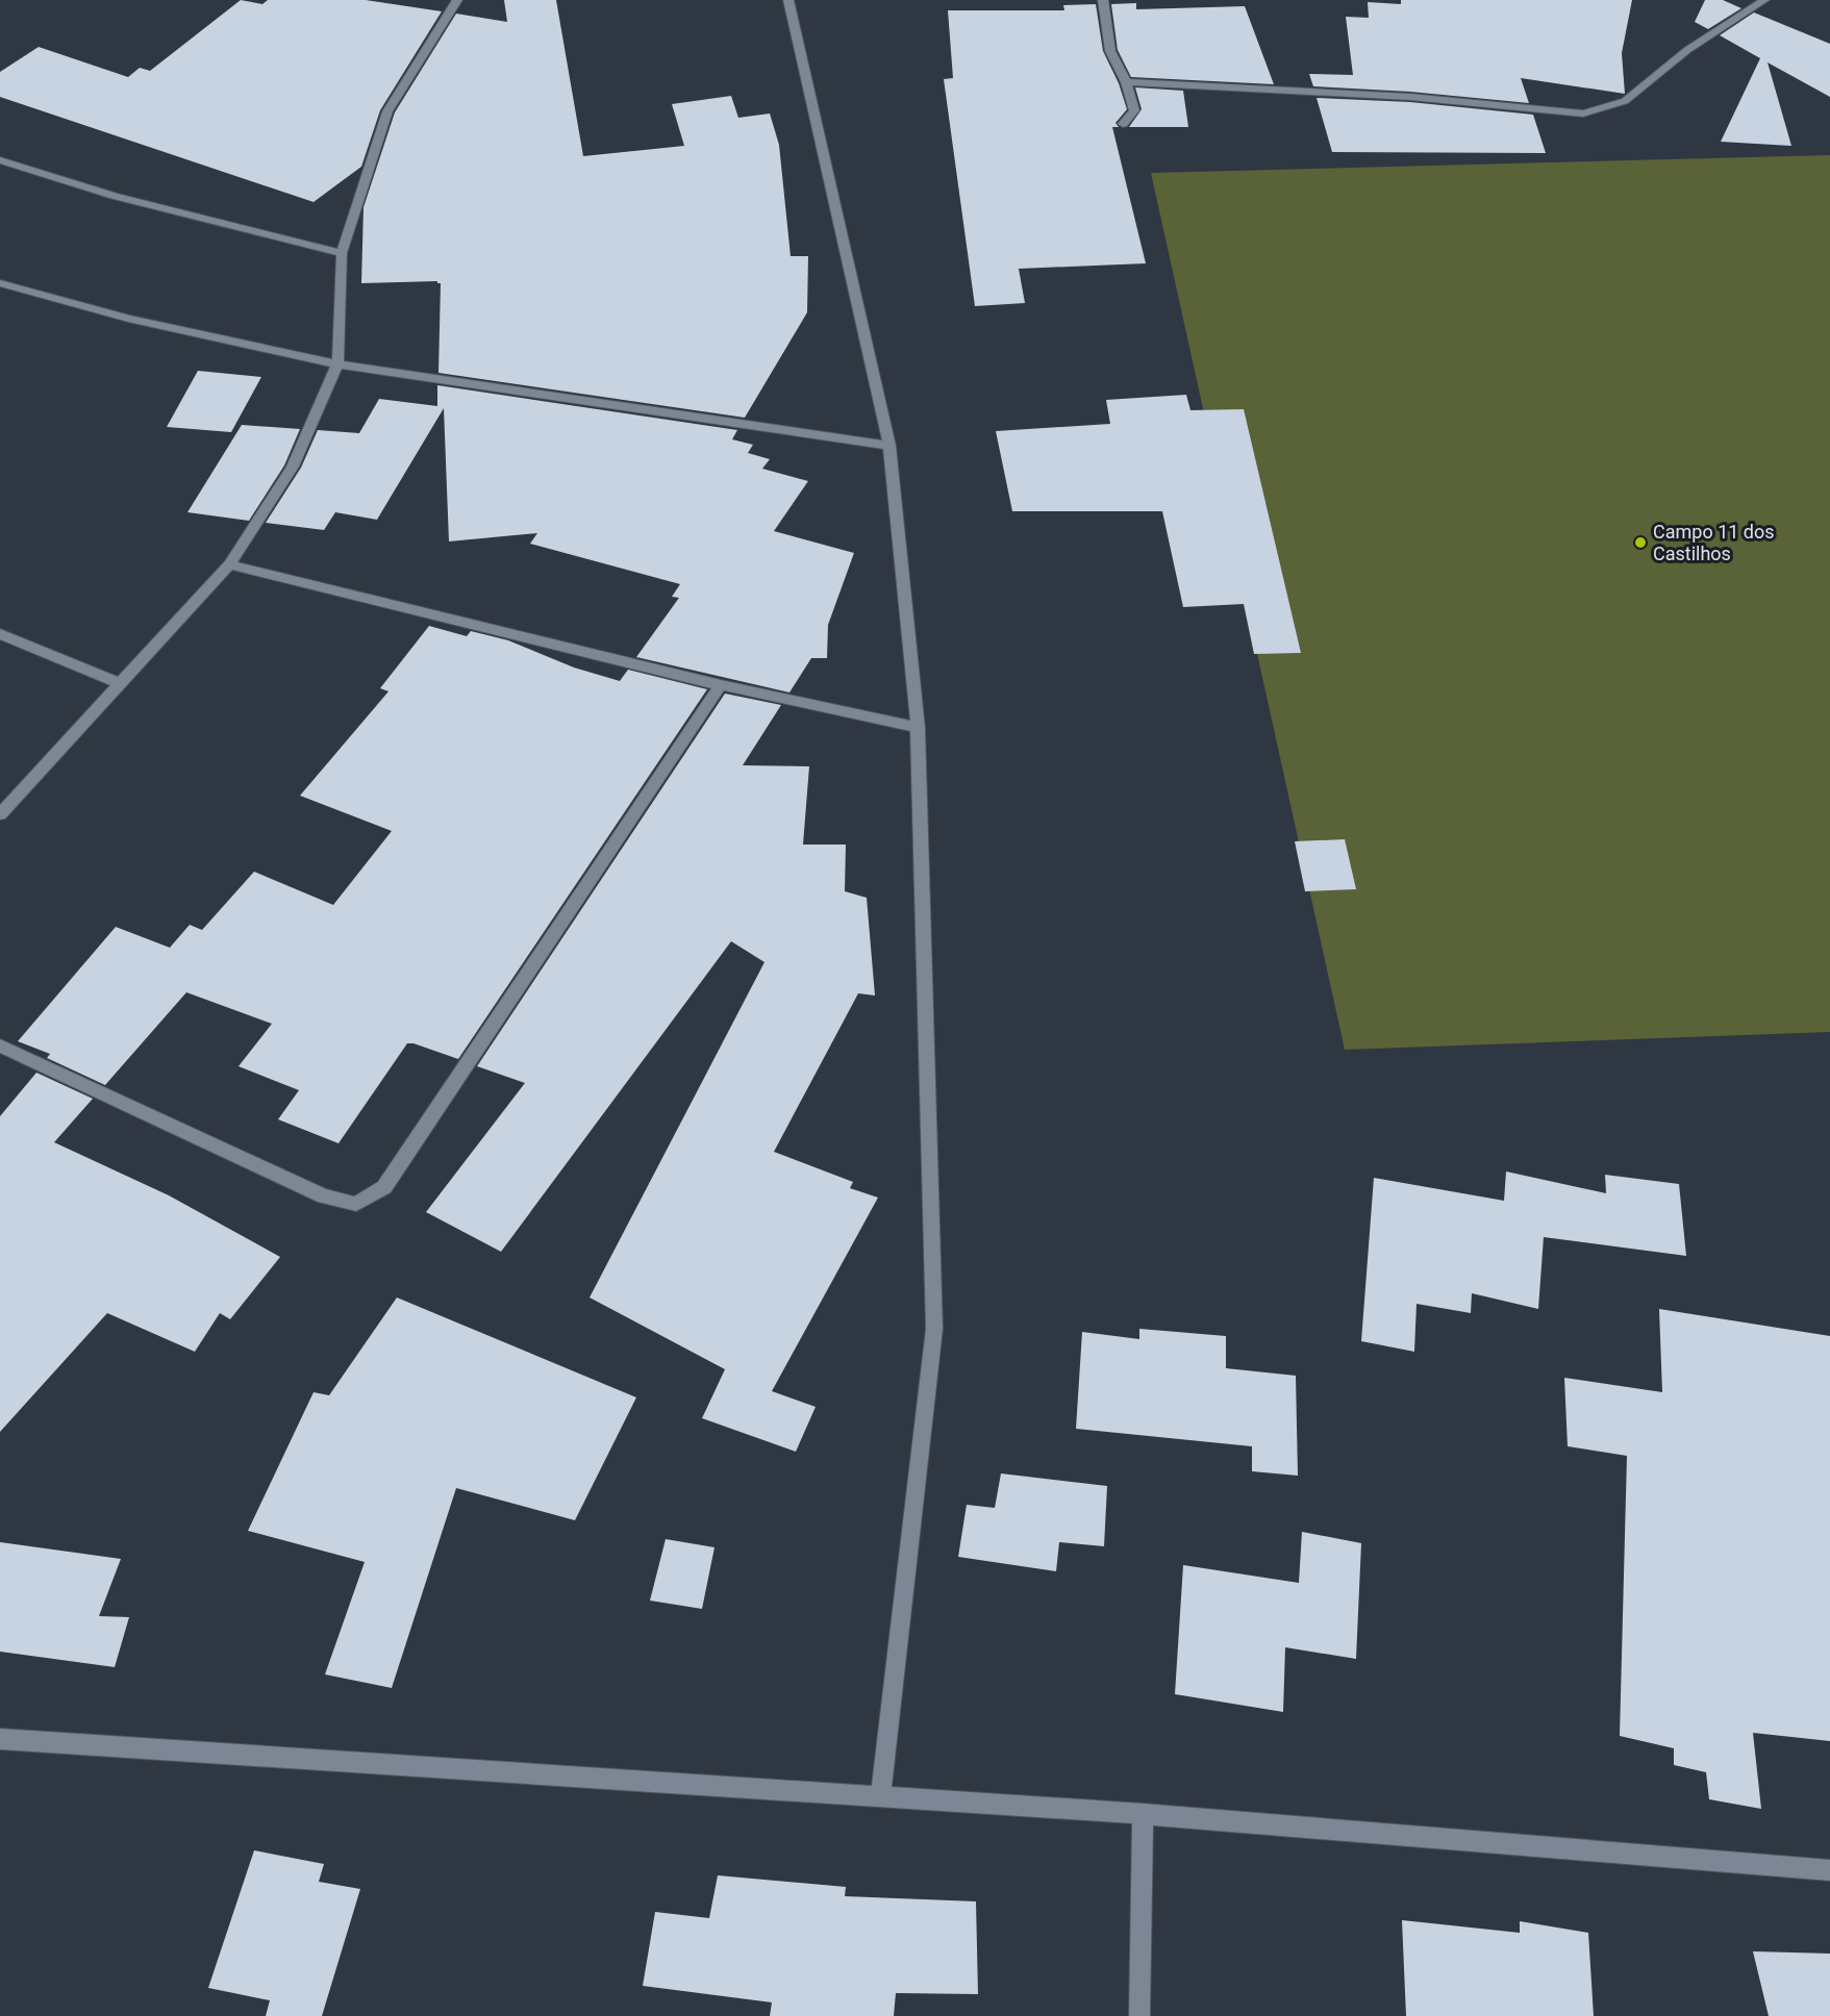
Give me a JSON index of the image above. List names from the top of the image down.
{
  "places": ["Campo 11 dos Castilhos"]
}
